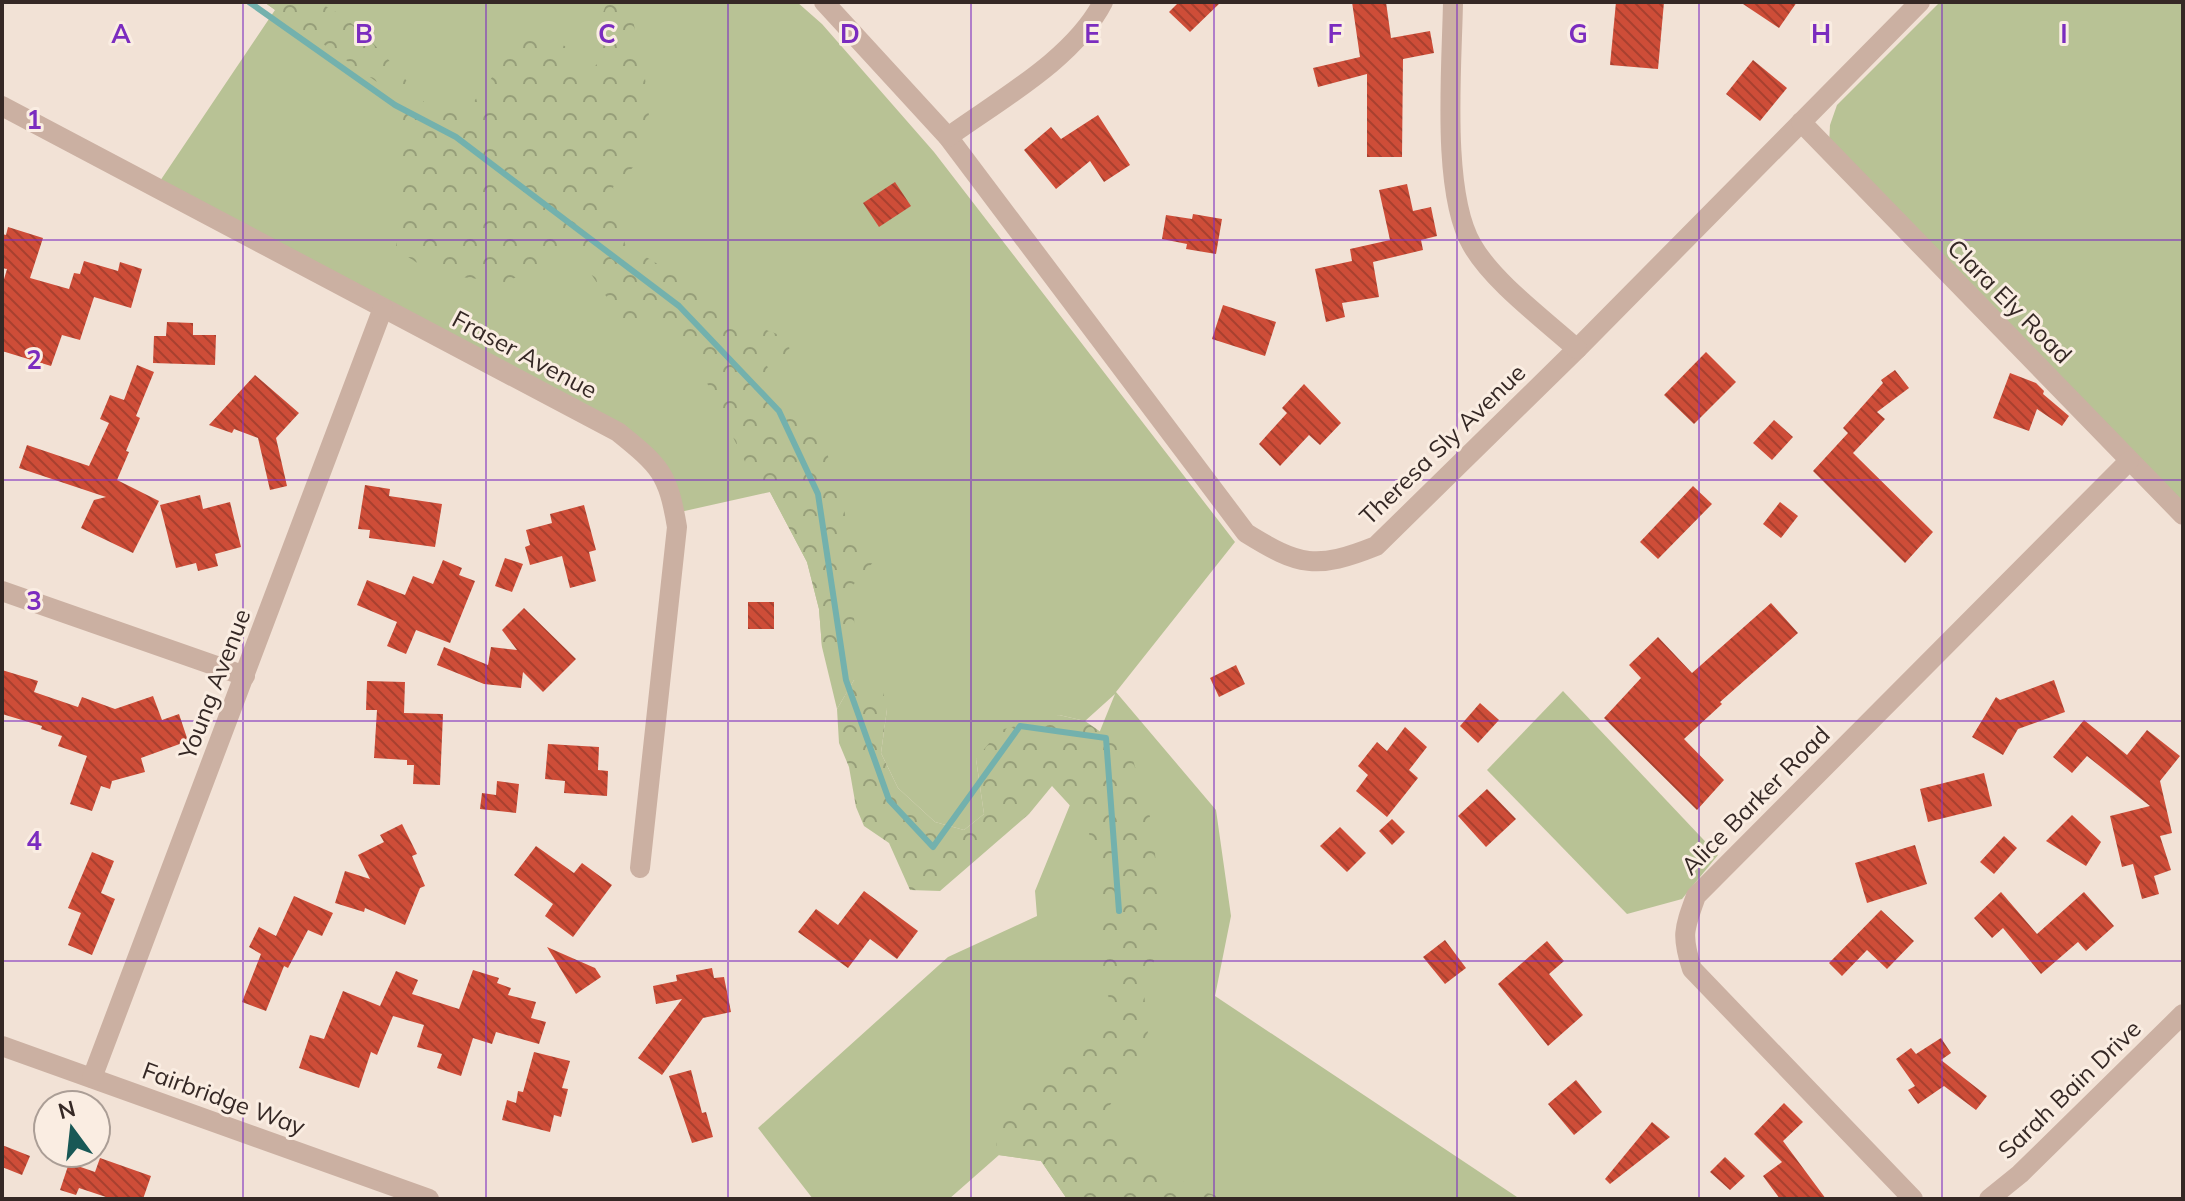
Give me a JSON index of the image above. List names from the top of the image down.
{
  "streets": {
    "street": [
      "Clara Ely Road",
      "Fraser Avenue",
      "Theresa Sly Avenue",
      "Young Avenue",
      "Alice Barker Road",
      "Sarah Bain Drive",
      "Fairbridge Way"
    ]
  },
  "crossings": [
    ["Clara Ely Road", "Theresa Sly Avenue"],
    ["Clara Ely Road", "Alice Barker Road"],
    ["Fraser Avenue", "Young Avenue"],
    ["Young Avenue", "Fairbridge Way"]
  ],
  "north": "top",
  "grid": {
    "columns": [
      "A",
      "B",
      "C",
      "D",
      "E",
      "F",
      "G",
      "H",
      "I"
    ],
    "rows": [
      "1",
      "2",
      "3",
      "4"
    ]
  }
}
